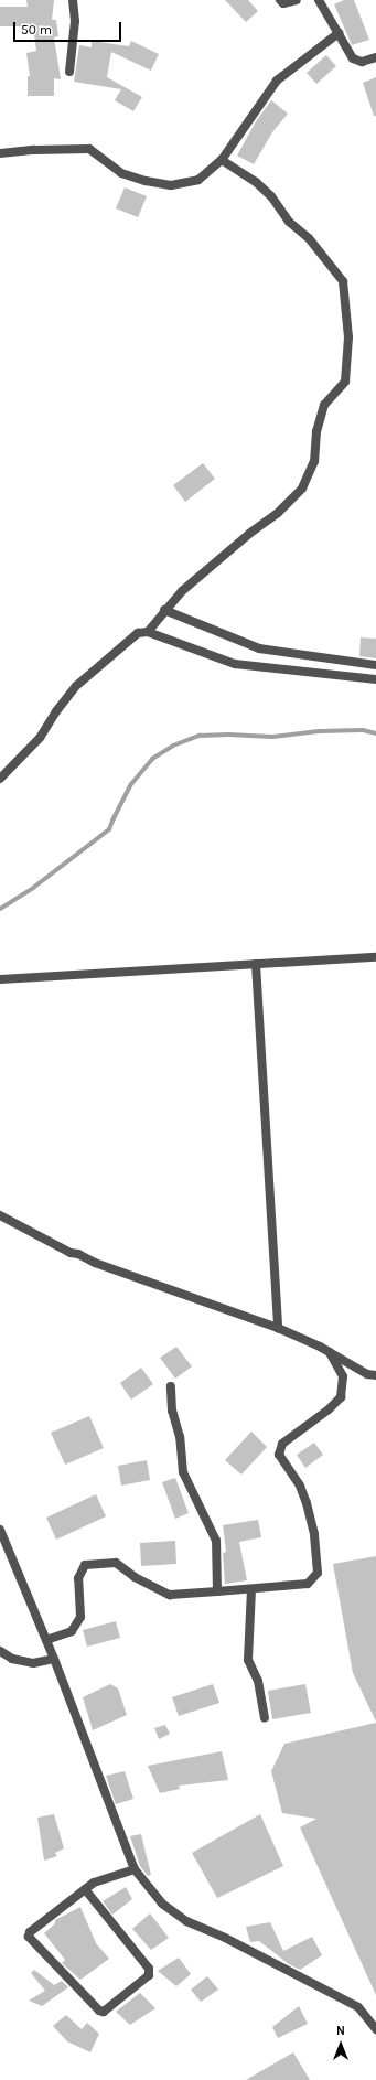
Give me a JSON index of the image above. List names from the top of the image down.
{
  "scale_bar": "50 m",
  "north": "top"
}
